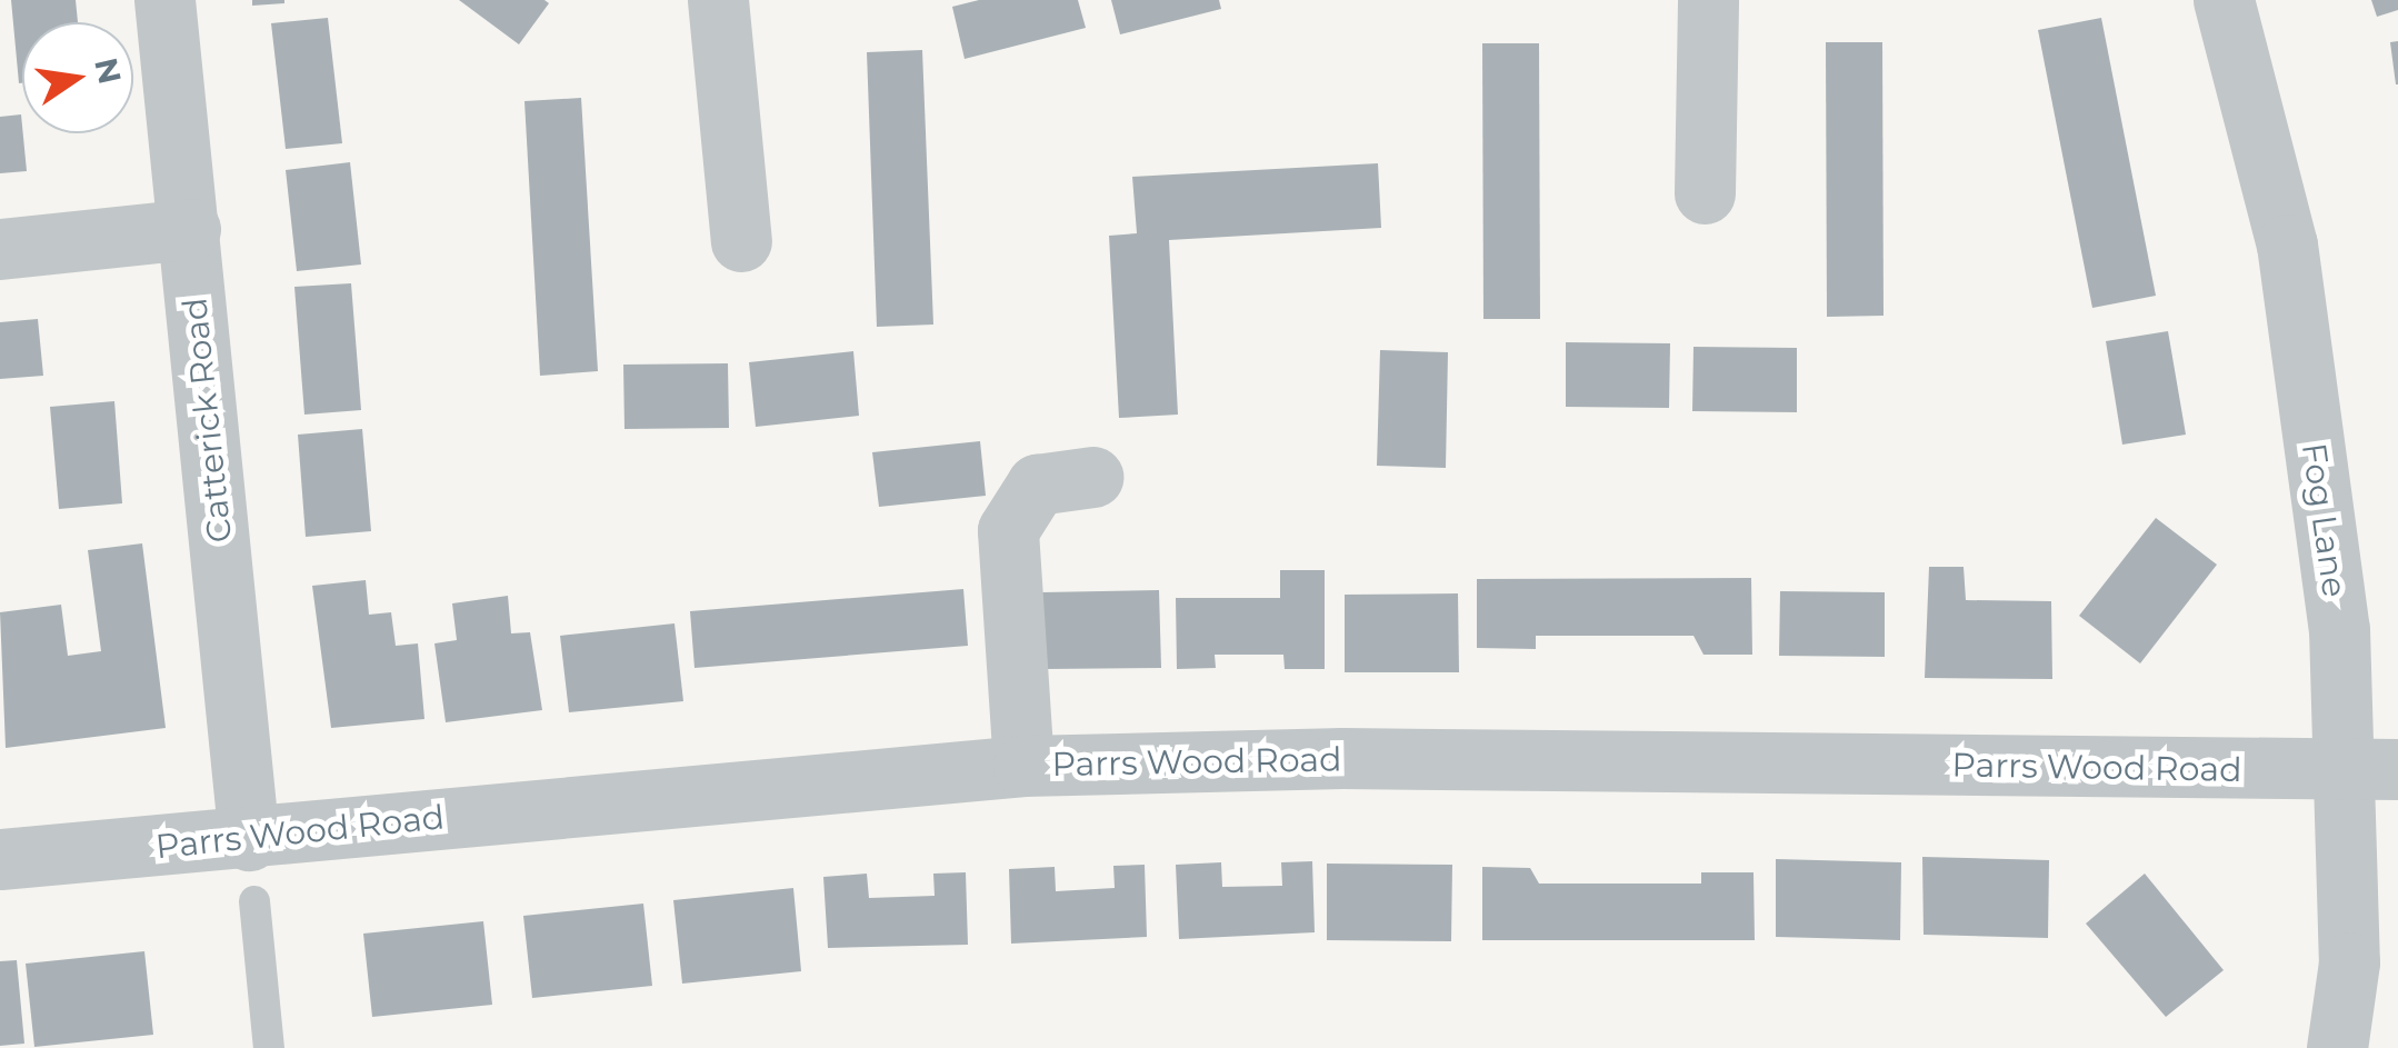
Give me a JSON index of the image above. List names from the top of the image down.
{
  "streets": {
    "street": ["Catterick Road", "Fog Lane", "Parrs Wood Road"]
  },
  "crossings": [
    ["Catterick Road", "Parrs Wood Road"],
    ["Fog Lane", "Parrs Wood Road"]
  ],
  "north": "right"
}
